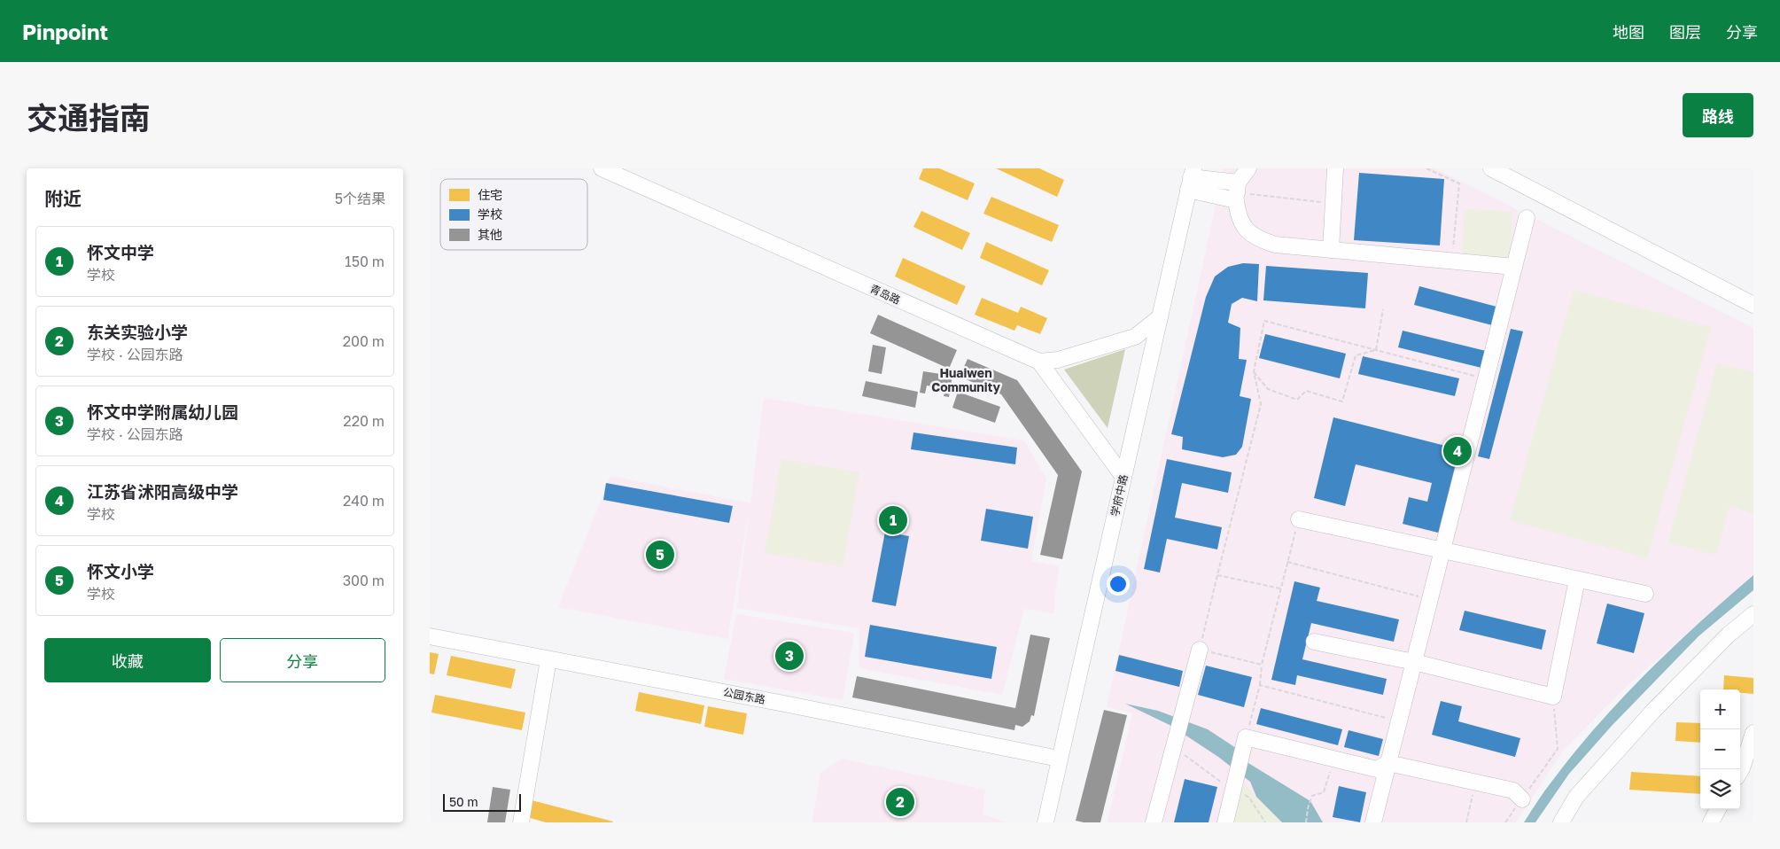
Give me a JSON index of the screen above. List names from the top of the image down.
{
  "streets": {
    "street": ["青岛路", "学府中路", "公园东路"]
  },
  "crossings": [
    ["学府中路", "公园东路"]
  ],
  "districts": ["Huaiwen Community"],
  "legend": ["住宅", "学校", "其他"],
  "scale_bar": "50 m",
  "page": {
    "header": "Pinpoint",
    "nav": ["地图", "图层", "分享"],
    "title": "交通指南",
    "buttons": [
      "路线",
      ["收藏", "分享"]
    ],
    "heading": ["附近", "5个结果"],
    "list": [
      {
        "mark": "1",
        "name": "怀文中学",
        "note": "学校",
        "value": "150 m"
      },
      {
        "mark": "2",
        "name": "东关实验小学",
        "note": "学校 · 公园东路",
        "value": "200 m"
      },
      {
        "mark": "3",
        "name": "怀文中学附属幼儿园",
        "note": "学校 · 公园东路",
        "value": "220 m"
      },
      {
        "mark": "4",
        "name": "江苏省沭阳高级中学",
        "note": "学校",
        "value": "240 m"
      },
      {
        "mark": "5",
        "name": "怀文小学",
        "note": "学校",
        "value": "300 m"
      }
    ],
    "pins": [
      "4",
      "1",
      "5",
      "3",
      "2"
    ],
    "map_buttons": ["+", "−"],
    "scale": "50 m"
  }
}
